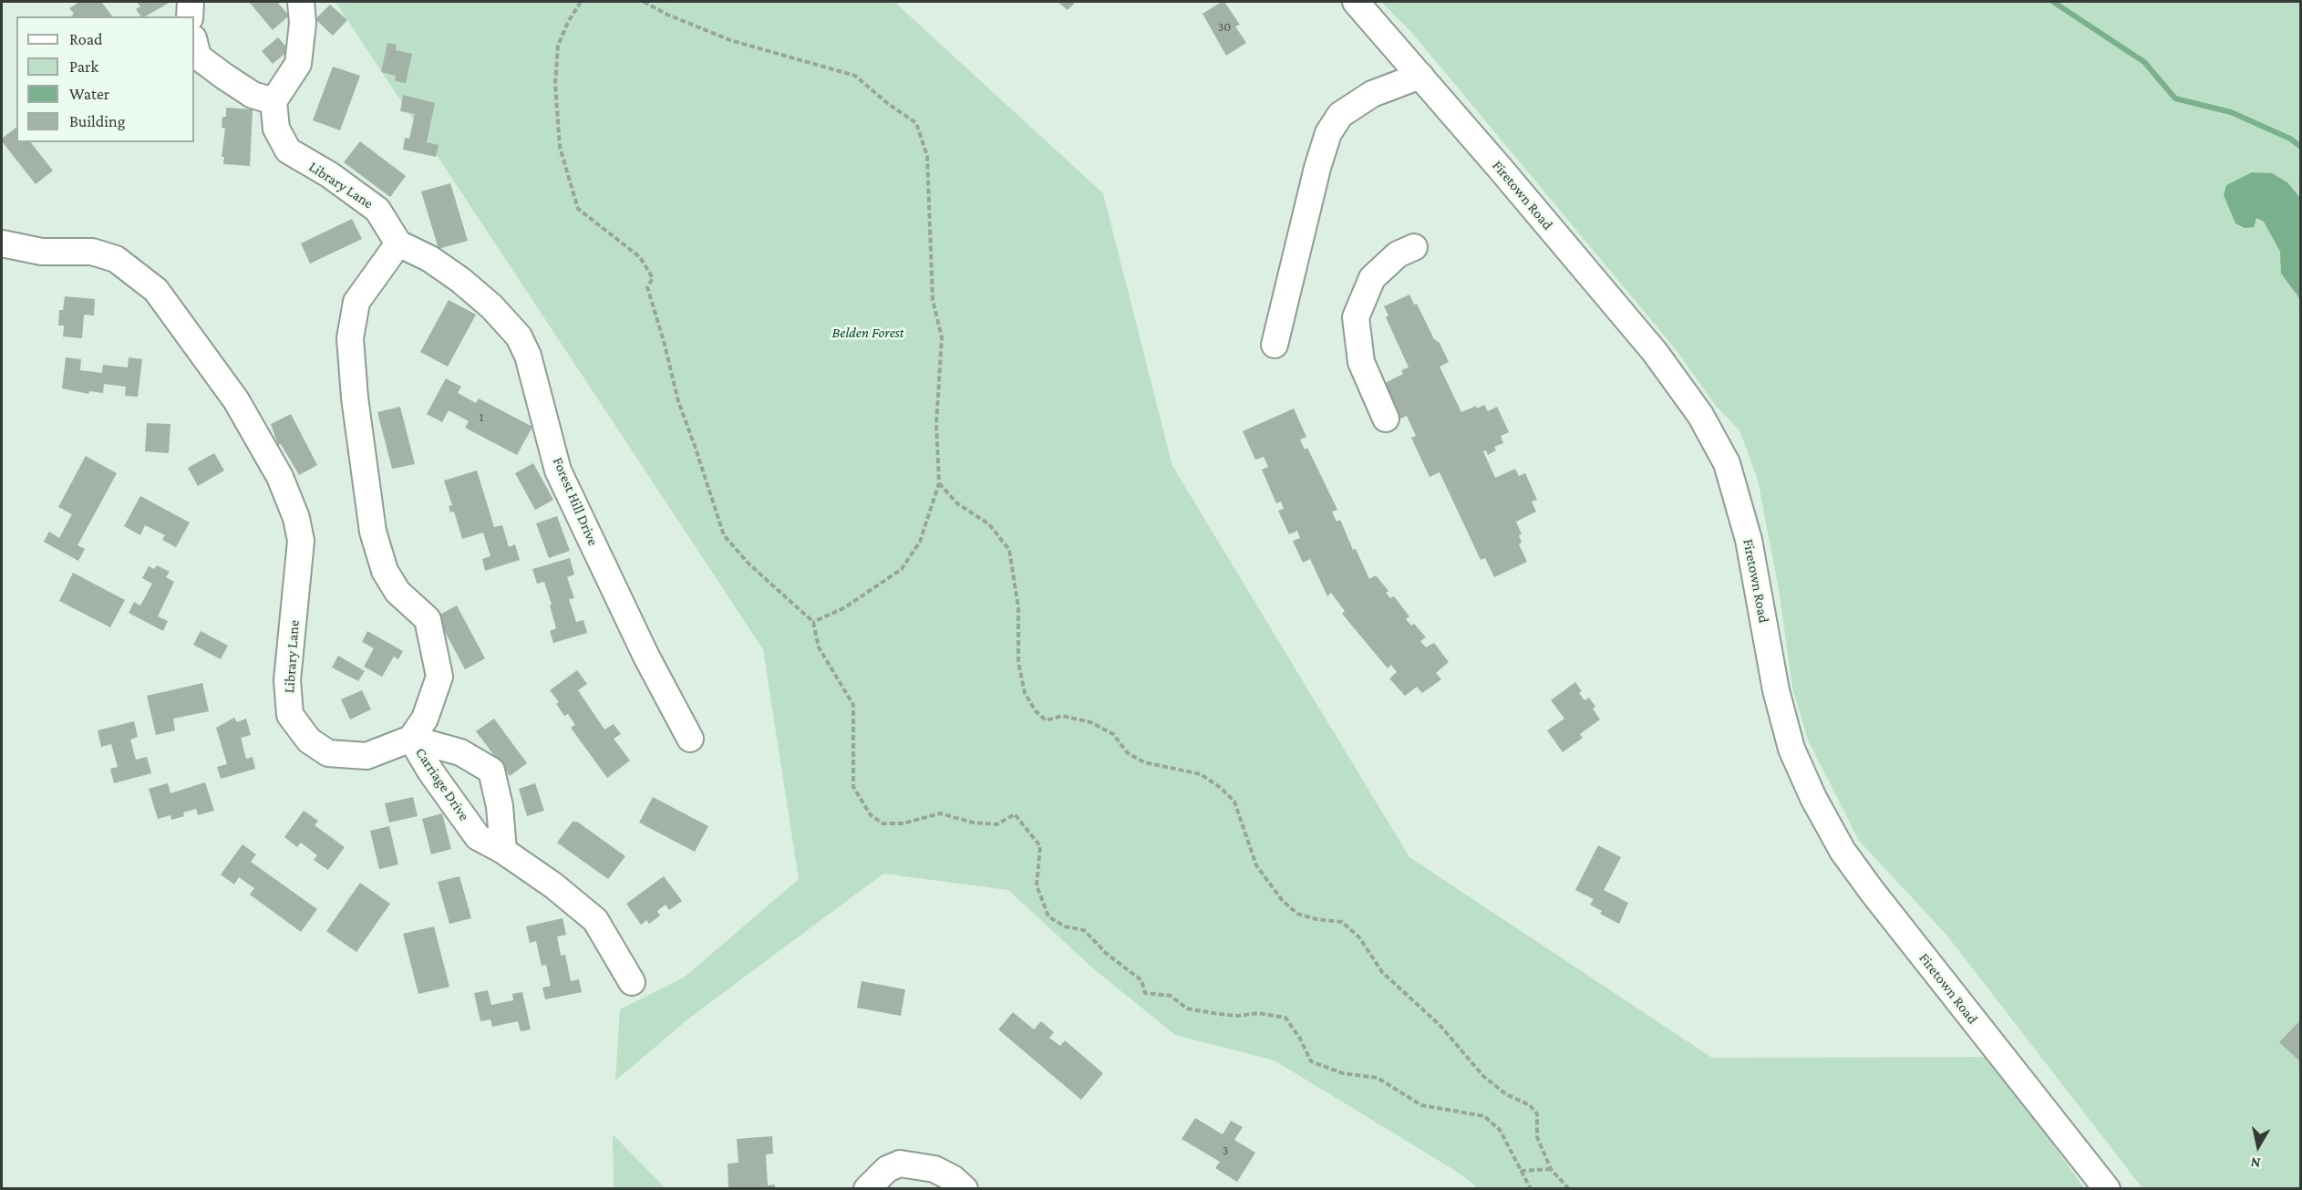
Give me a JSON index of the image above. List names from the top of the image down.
{
  "streets": {
    "street": [
      "Library Lane",
      "Firetown Road",
      "Forest Hill Drive",
      "Carriage Drive"
    ]
  },
  "crossings": [
    ["Library Lane", "Forest Hill Drive"],
    ["Library Lane", "Carriage Drive"]
  ],
  "parks": ["Belden Forest"],
  "house_numbers": ["30", "1", "3"],
  "legend": [
    "Road",
    "Park",
    "Water",
    "Building"
  ],
  "north": "bottom"
}
